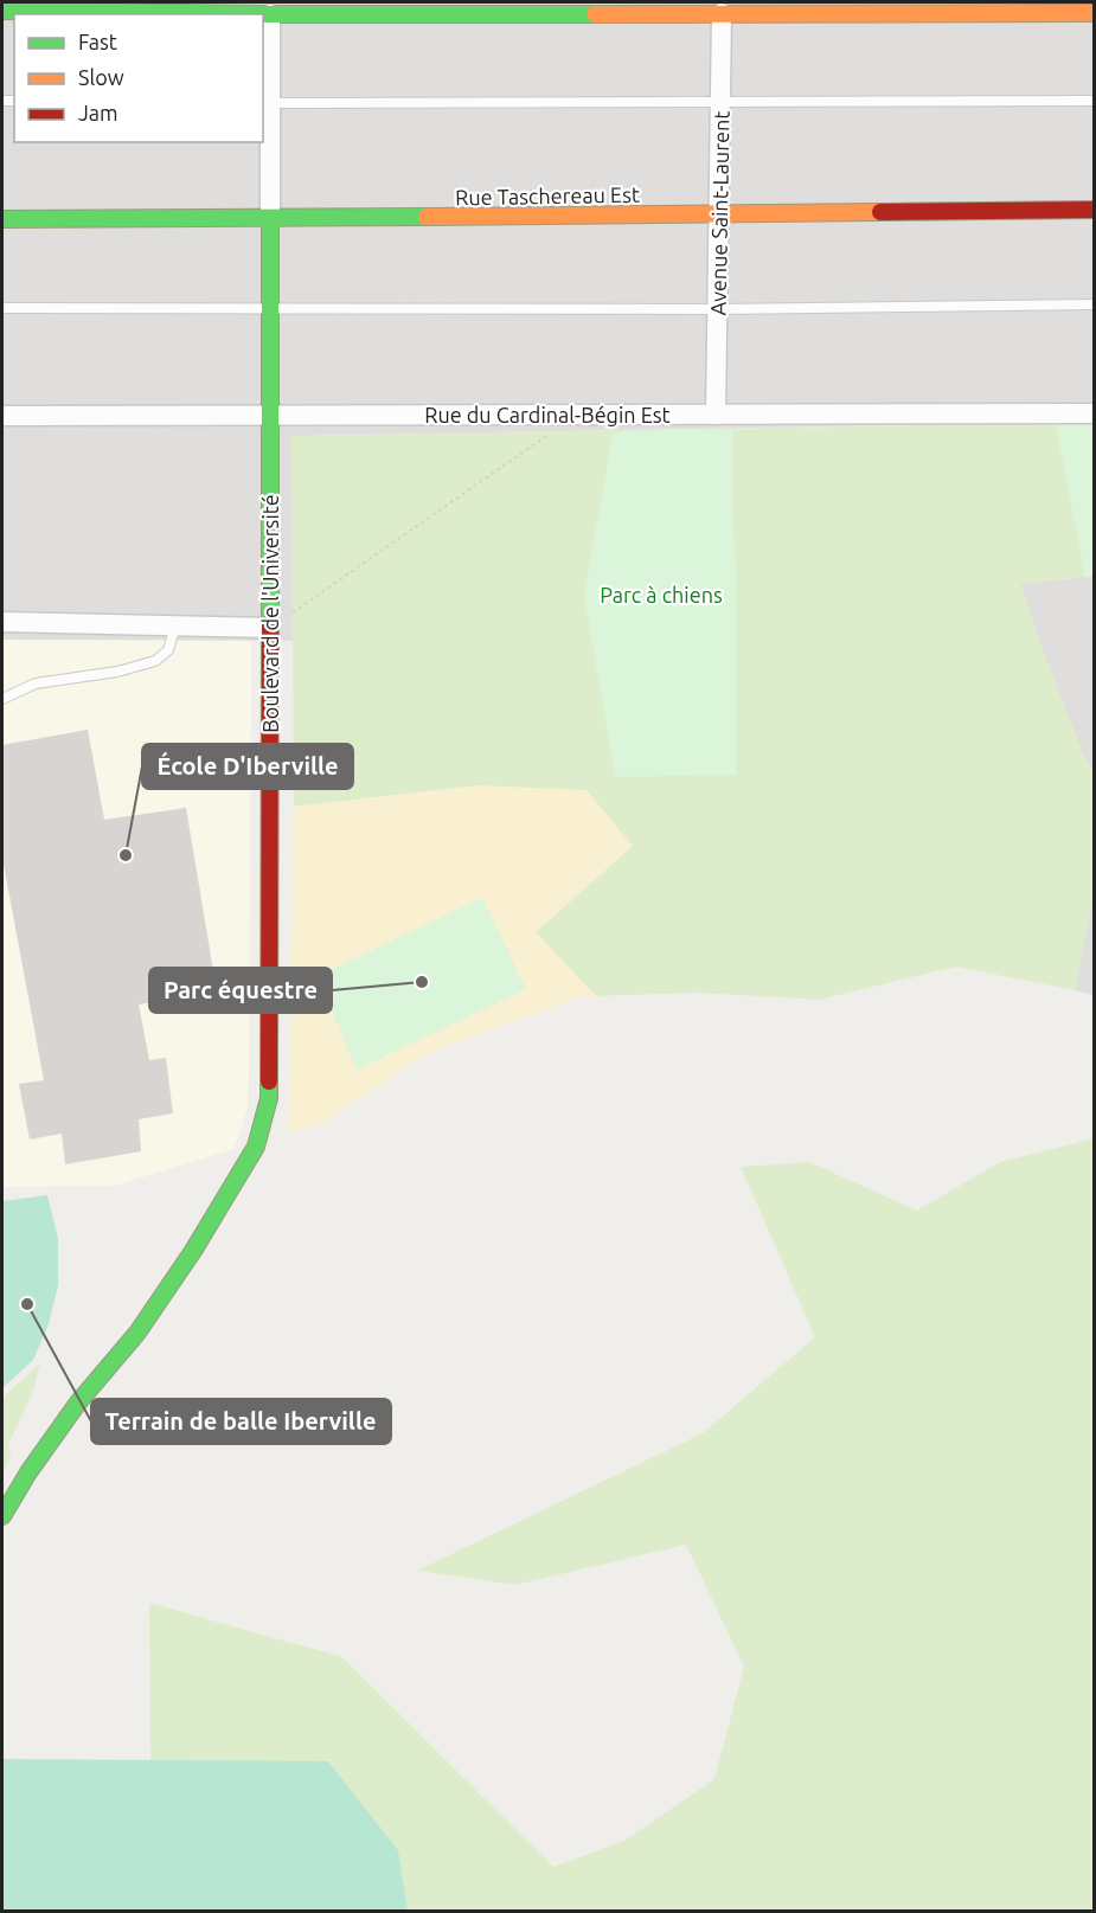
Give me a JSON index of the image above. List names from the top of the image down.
{
  "streets": {
    "street": [
      "Rue Taschereau Est",
      "Avenue Saint-Laurent",
      "Rue du Cardinal-Bégin Est",
      "Boulevard de l'Université"
    ]
  },
  "crossings": [
    ["Rue Taschereau Est", "Avenue Saint-Laurent"],
    ["Rue Taschereau Est", "Boulevard de l'Université"],
    ["Avenue Saint-Laurent", "Rue du Cardinal-Bégin Est"],
    ["Rue du Cardinal-Bégin Est", "Boulevard de l'Université"]
  ],
  "parks": ["Parc à chiens"],
  "places": ["École D'Iberville", "Parc équestre", "Terrain de balle Iberville"],
  "legend": ["Fast", "Slow", "Jam"]
}
